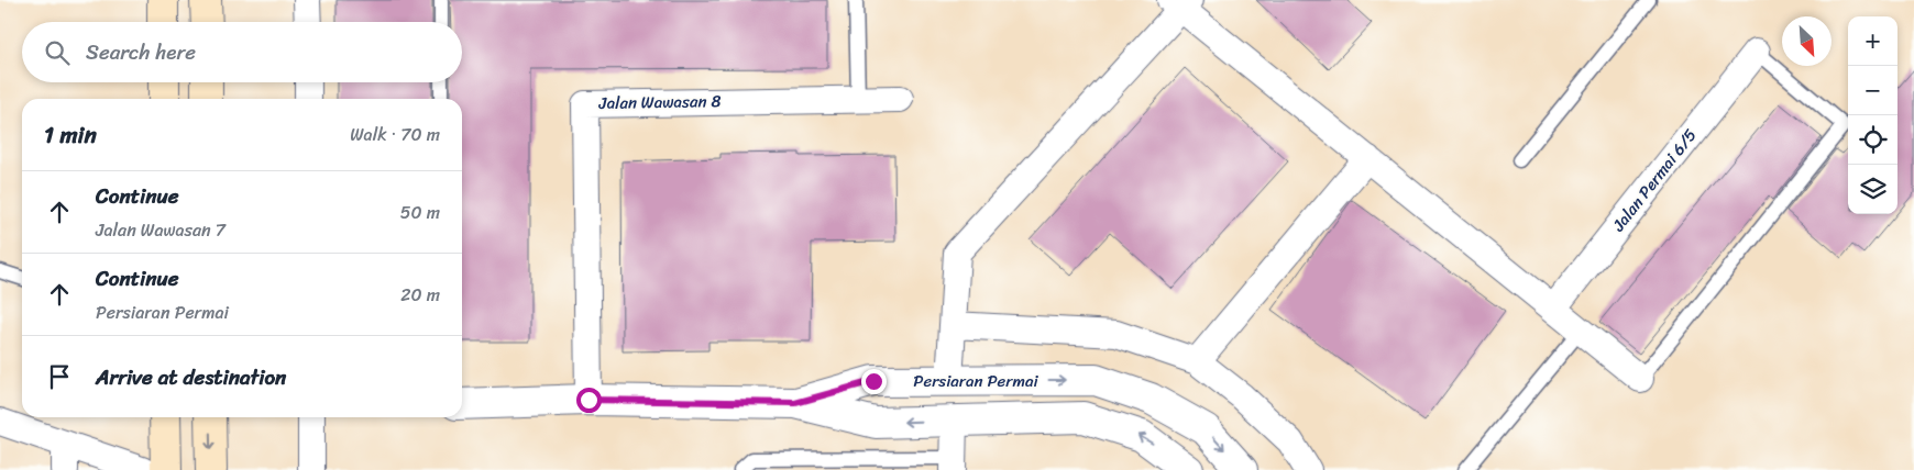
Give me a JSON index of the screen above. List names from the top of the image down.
{
  "streets": {
    "street": ["Jalan Wawasan 8", "Jalan Permai 6/5", "Persiaran Permai"]
  },
  "north": "bottom right",
  "page": {
    "map_buttons": ["+", "−"],
    "search": "Search here",
    "heading": ["1 min", "Walk · 70 m"],
    "list": [
      ["Continue", "Jalan Wawasan 7", "50 m"],
      ["Continue", "Persiaran Permai", "20 m"],
      "Arrive at destination"
    ]
  }
}
